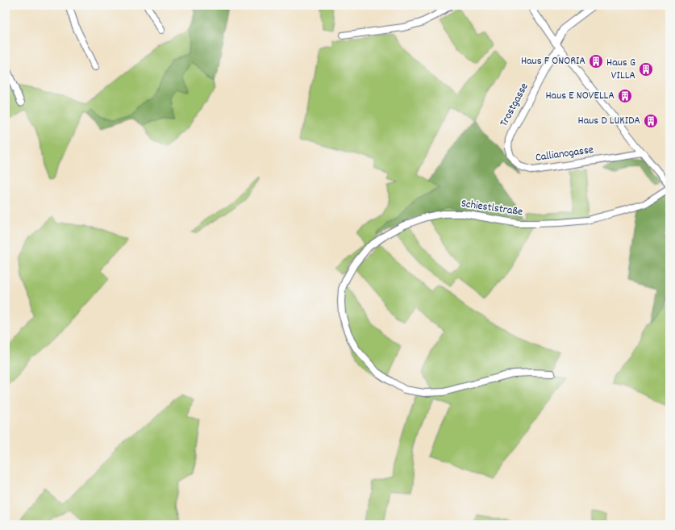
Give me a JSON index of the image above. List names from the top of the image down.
{
  "streets": {
    "street": ["Trostgasse", "Callianogasse", "Schiestlstraße"]
  },
  "crossings": [
    ["Trostgasse", "Callianogasse"]
  ],
  "places": {
    "building": [
      "Haus F ONORIA",
      "Haus G VILLA",
      "Haus E NOVELLA",
      "Haus D LUKIDA"
    ]
  }
}
